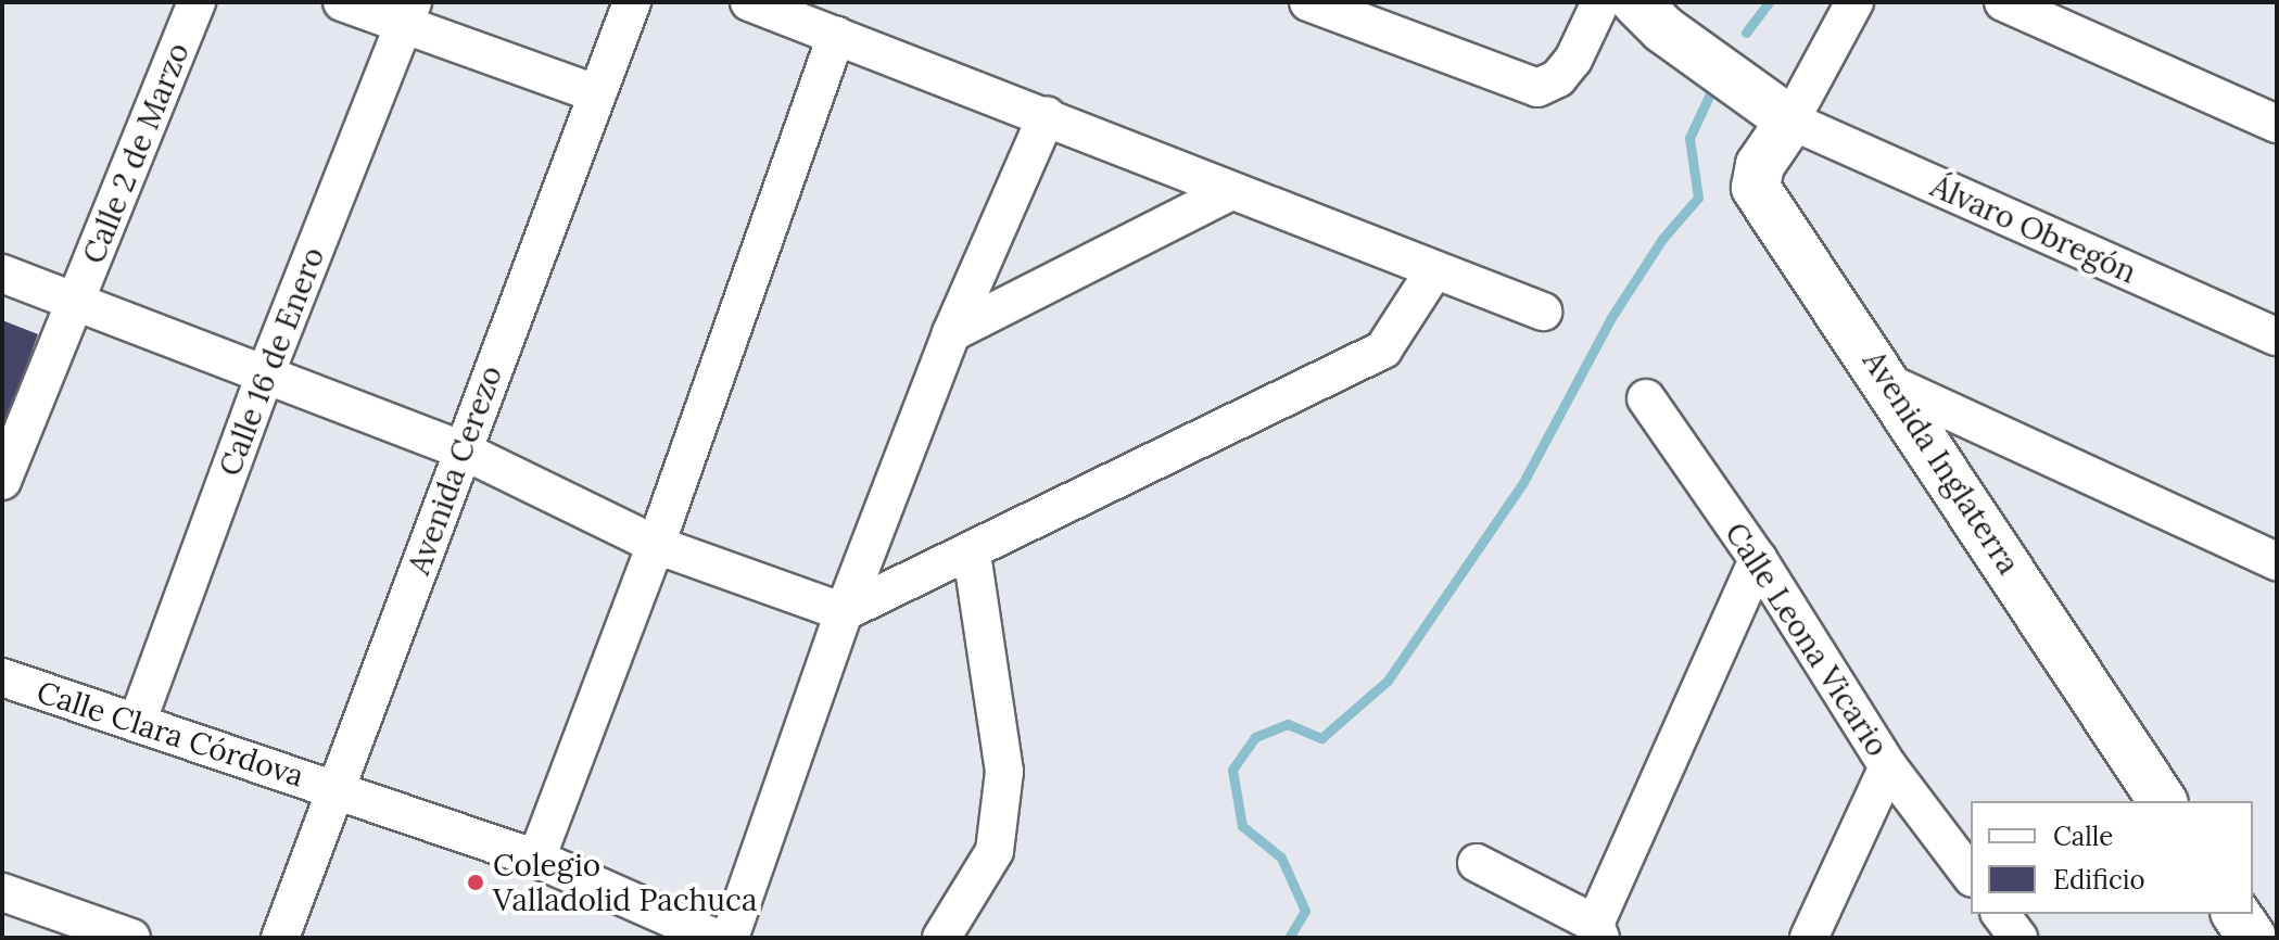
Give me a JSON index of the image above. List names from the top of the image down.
{
  "streets": {
    "street": [
      "Calle 2 de Marzo",
      "Álvaro Obregón",
      "Calle 16 de Enero",
      "Avenida Inglaterra",
      "Avenida Cerezo",
      "Calle Leona Vicario",
      "Calle Clara Córdova"
    ]
  },
  "crossings": [
    ["Álvaro Obregón", "Avenida Inglaterra"],
    ["Calle 16 de Enero", "Calle Clara Córdova"],
    ["Avenida Cerezo", "Calle Clara Córdova"]
  ],
  "places": ["Colegio Valladolid Pachuca"],
  "legend": ["Calle", "Edificio"]
}
